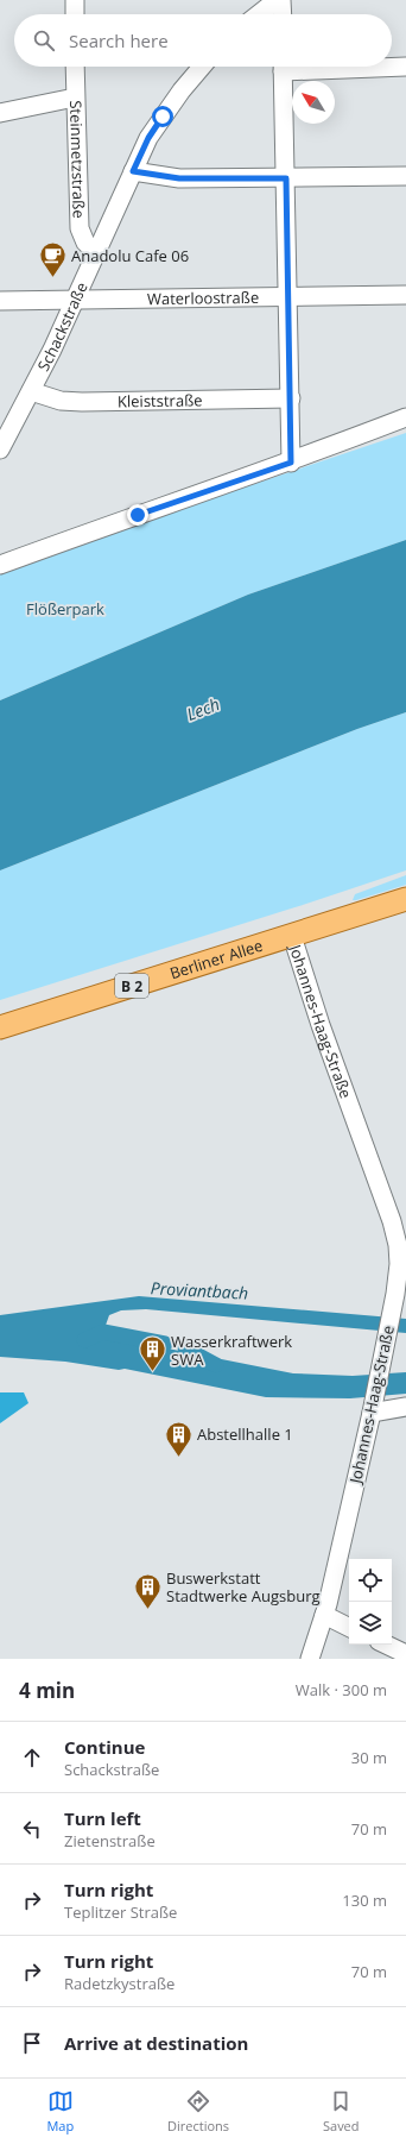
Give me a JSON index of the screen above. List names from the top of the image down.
{
  "streets": {
    "main road": ["Berliner Allee", "B 2"],
    "street": [
      "Steinmetzstraße",
      "Waterloostraße",
      "Schackstraße",
      "Kleiststraße",
      "Johannes-Haag-Straße"
    ]
  },
  "crossings": [
    ["Steinmetzstraße", "Schackstraße"],
    ["Waterloostraße", "Schackstraße"],
    ["Schackstraße", "Kleiststraße"],
    ["Berliner Allee", "Johannes-Haag-Straße"]
  ],
  "water": ["Lech", "Proviantbach"],
  "parks": ["Flößerpark"],
  "places": {
    "cafe": ["Anadolu Cafe 06"],
    "building": ["Wasserkraftwerk SWA", "Abstellhalle 1", "Buswerkstatt Stadtwerke Augsburg"]
  },
  "north": "top left",
  "page": {
    "search": "Search here",
    "heading": ["4 min", "Walk · 300 m"],
    "list": [
      ["Continue", "Schackstraße", "30 m"],
      ["Turn left", "Zietenstraße", "70 m"],
      ["Turn right", "Teplitzer Straße", "130 m"],
      ["Turn right", "Radetzkystraße", "70 m"],
      "Arrive at destination"
    ],
    "nav": ["Map", "Directions", "Saved"]
  }
}
